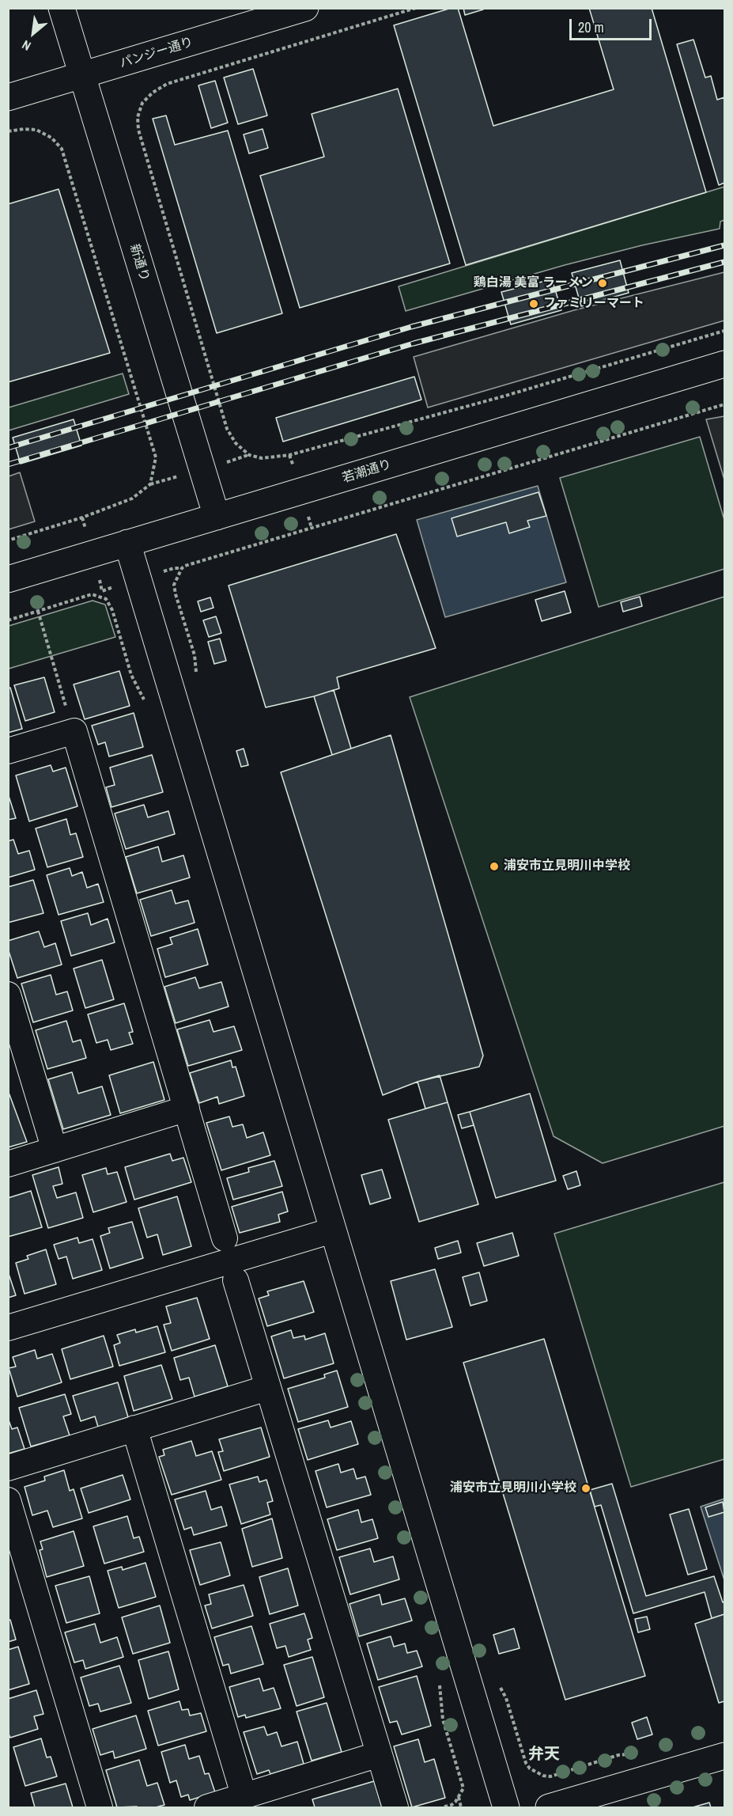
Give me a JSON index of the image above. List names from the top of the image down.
{
  "streets": {
    "street": ["パンジー通り", "新通り", "若潮通り"]
  },
  "crossings": [
    ["パンジー通り", "新通り"],
    ["新通り", "若潮通り"]
  ],
  "districts": ["弁天"],
  "places": [
    "鶏白湯 美富 ラーメン",
    "ファミリーマート",
    "浦安市立見明川中学校",
    "浦安市立見明川小学校"
  ],
  "scale_bar": "20 m",
  "north": "bottom left"
}
